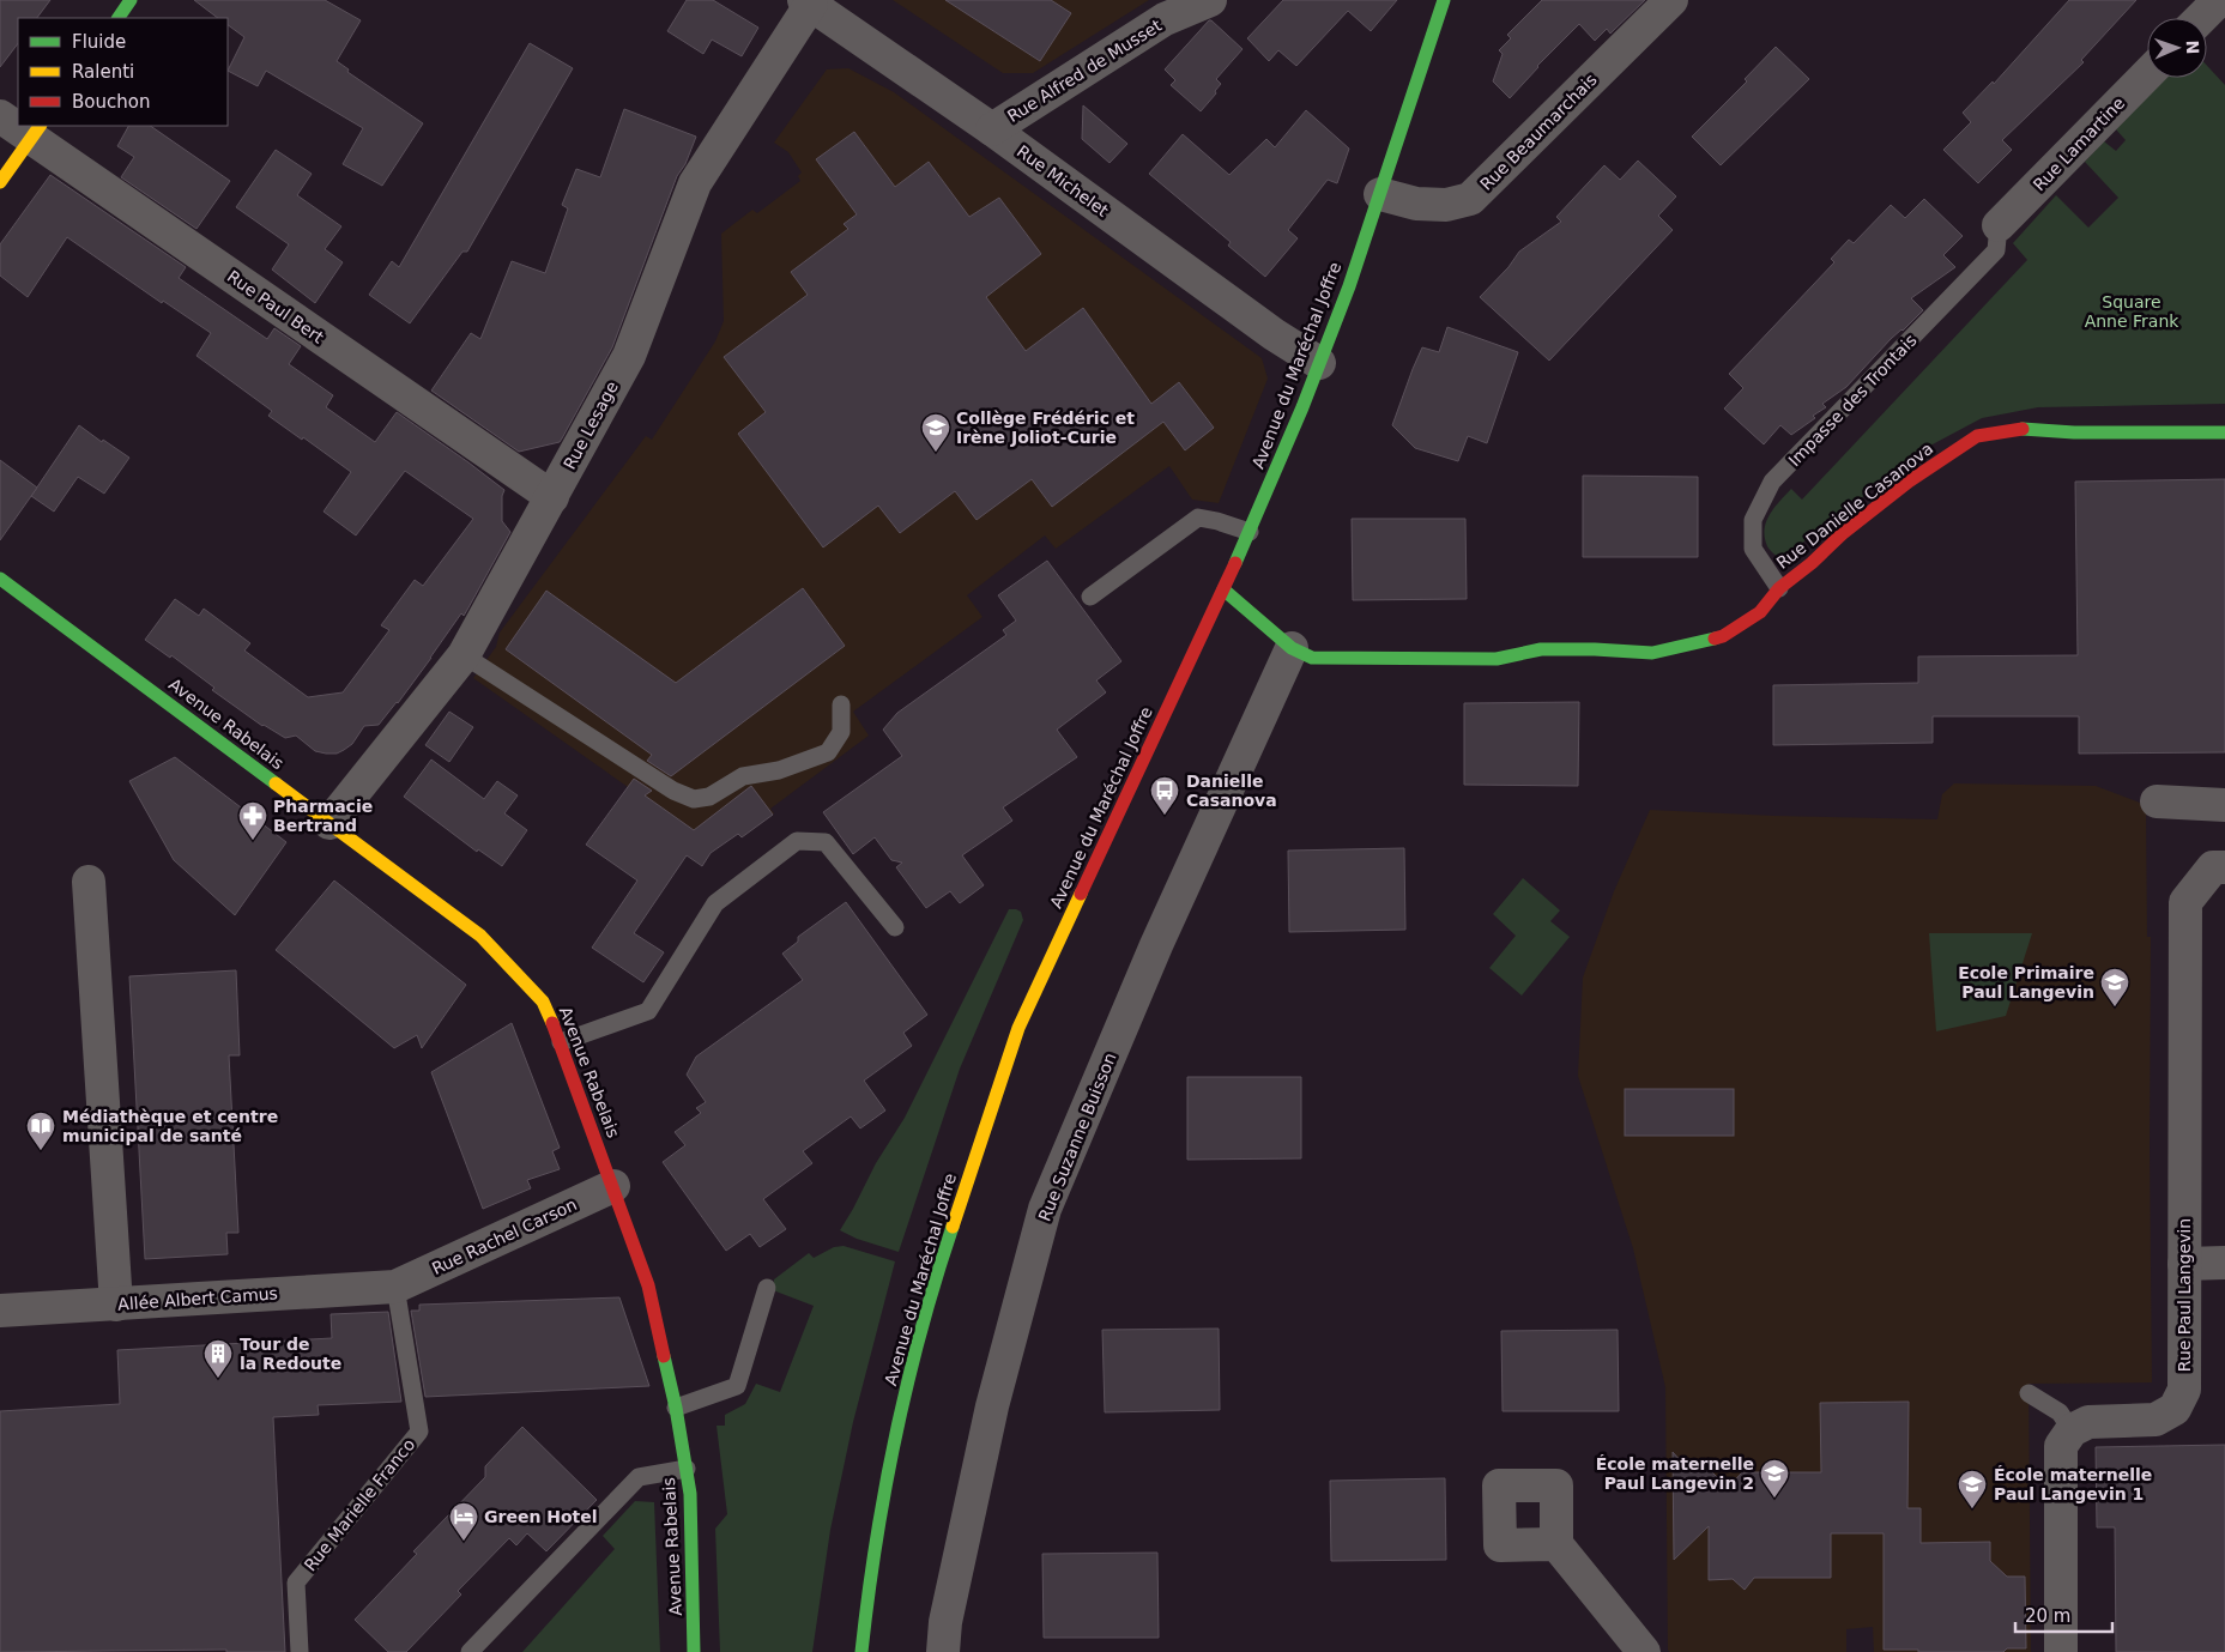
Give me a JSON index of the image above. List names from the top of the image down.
{
  "streets": {
    "street": [
      "Rue Alfred de Musset",
      "Rue Beaumarchais",
      "Rue Lamartine",
      "Rue Michelet",
      "Rue Paul Bert",
      "Avenue du Maréchal Joffre",
      "Rue Lesage",
      "Rue Danielle Casanova",
      "Avenue Rabelais",
      "Rue Suzanne Buisson",
      "Rue Rachel Carson",
      "Rue Paul Langevin",
      "Allée Albert Camus"
    ],
    "lane": ["Impasse des Trontais", "Rue Marielle Franco"]
  },
  "crossings": [
    ["Rue Alfred de Musset", "Rue Michelet"],
    ["Rue Beaumarchais", "Avenue du Maréchal Joffre"],
    ["Rue Lamartine", "Impasse des Trontais"],
    ["Rue Michelet", "Avenue du Maréchal Joffre"],
    ["Rue Michelet", "Rue Lesage"],
    ["Rue Paul Bert", "Rue Lesage"],
    ["Avenue du Maréchal Joffre", "Rue Danielle Casanova"],
    ["Impasse des Trontais", "Rue Danielle Casanova"],
    ["Rue Lesage", "Avenue Rabelais"],
    ["Rue Danielle Casanova", "Rue Suzanne Buisson"],
    ["Avenue Rabelais", "Rue Rachel Carson"],
    ["Rue Rachel Carson", "Allée Albert Camus"],
    ["Rue Rachel Carson", "Rue Marielle Franco"],
    ["Allée Albert Camus", "Rue Marielle Franco"]
  ],
  "parks": ["Square Anne Frank"],
  "places": {
    "school or university": [
      "Collège Frédéric et Irène Joliot-Curie",
      "Ecole Primaire Paul Langevin",
      "École maternelle Paul Langevin 2",
      "École maternelle Paul Langevin 1"
    ],
    "bus stop": ["Danielle Casanova"],
    "pharmacy": ["Pharmacie Bertrand"],
    "library": ["Médiathèque et centre municipal de santé"],
    "building": ["Tour de la Redoute"],
    "hotel": ["Green Hotel"]
  },
  "legend": ["Fluide", "Ralenti", "Bouchon"],
  "scale_bar": "20 m",
  "north": "right"
}
